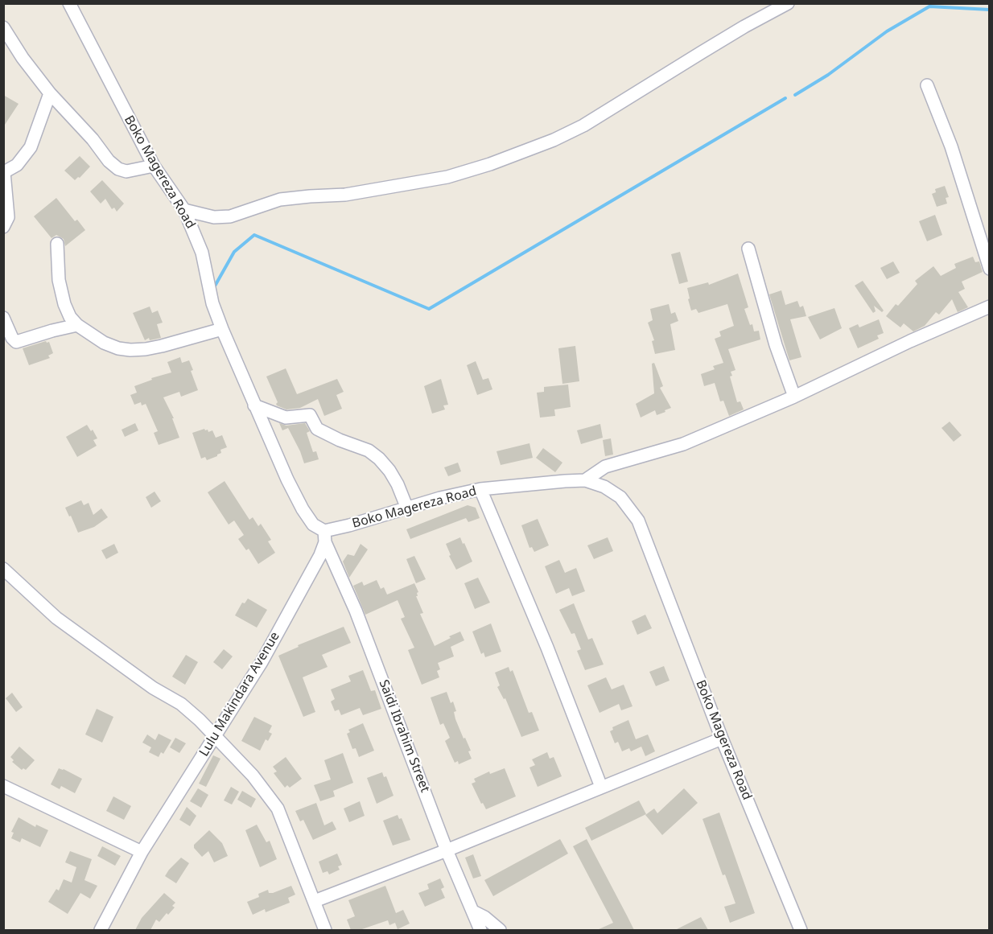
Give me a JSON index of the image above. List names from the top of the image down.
{
  "streets": {
    "street": ["Boko Magereza Road", "Lulu Makindara Avenue", "Saidi Ibrahim Street"]
  },
  "crossings": [
    ["Boko Magereza Road", "Lulu Makindara Avenue"],
    ["Boko Magereza Road", "Saidi Ibrahim Street"],
    ["Lulu Makindara Avenue", "Saidi Ibrahim Street"]
  ]
}
